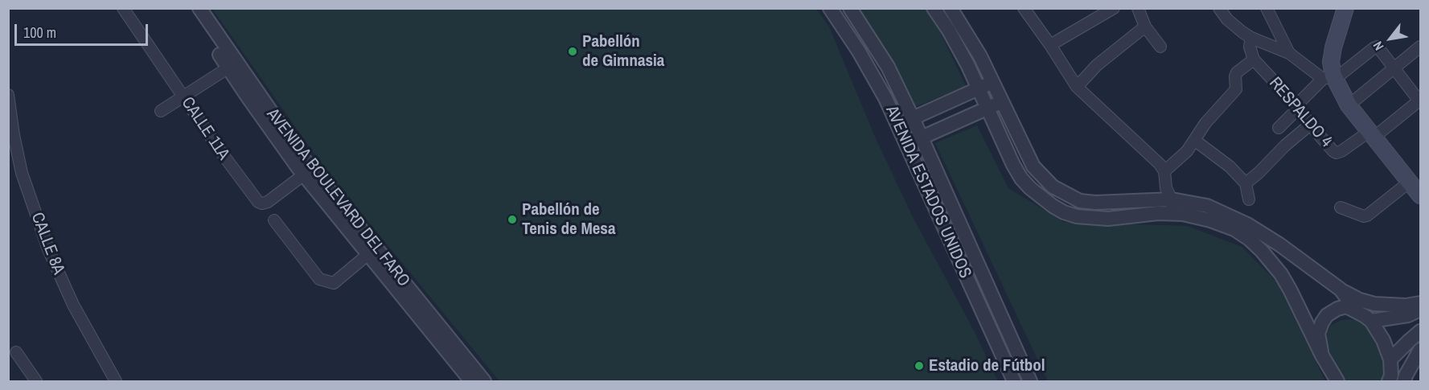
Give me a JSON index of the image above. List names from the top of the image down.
{
  "streets": {
    "street": [
      "RESPALDO 4",
      "CALLE 11A",
      "AVENIDA ESTADOS UNIDOS",
      "AVENIDA BOULEVARD DEL FARO",
      "CALLE 8A"
    ]
  },
  "crossings": [
    ["CALLE 11A", "AVENIDA BOULEVARD DEL FARO"]
  ],
  "places": ["Pabellón de Gimnasia", "Pabellón de Tenis de Mesa", "Estadio de Fútbol"],
  "scale_bar": "100 m",
  "north": "bottom left"
}
